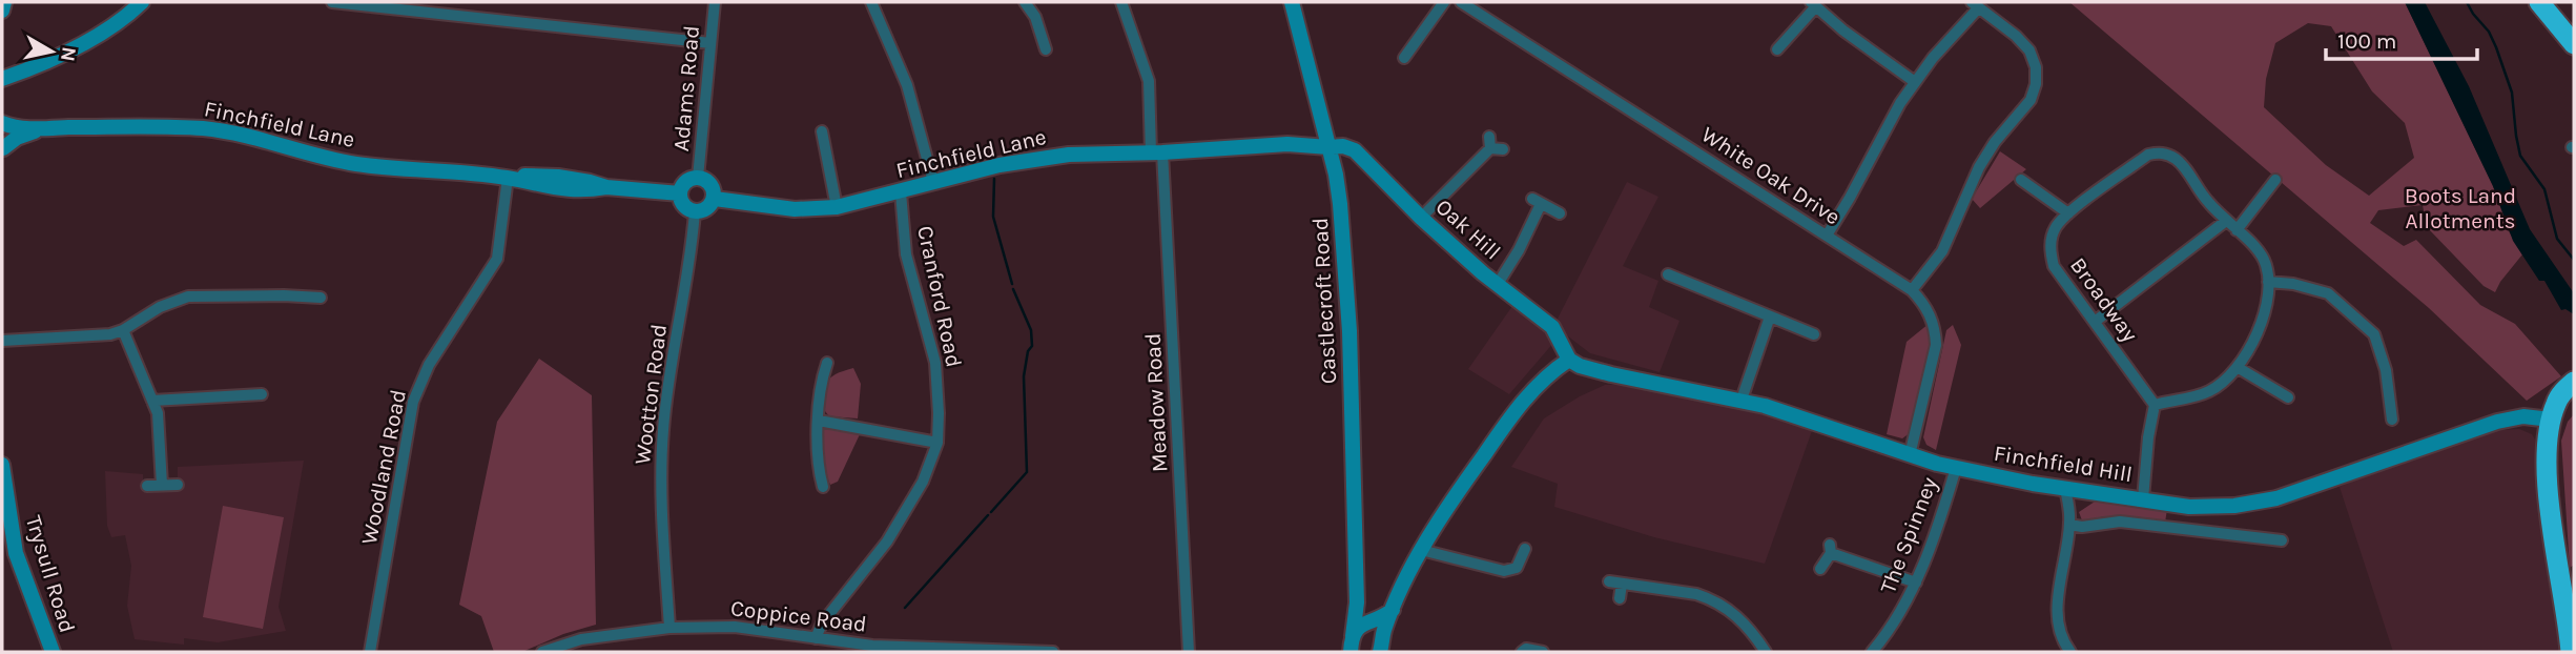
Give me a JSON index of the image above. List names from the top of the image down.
{
  "streets": {
    "street": [
      "Adams Road",
      "Finchfield Lane",
      "White Oak Drive",
      "Oak Hill",
      "Cranford Road",
      "Broadway",
      "Castlecroft Road",
      "Wootton Road",
      "Meadow Road",
      "Finchfield Hill",
      "Woodland Road",
      "The Spinney",
      "Trysull Road",
      "Coppice Road"
    ]
  },
  "crossings": [
    ["Adams Road", "Finchfield Lane"],
    ["Adams Road", "Wootton Road"],
    ["Finchfield Lane", "Oak Hill"],
    ["Finchfield Lane", "Cranford Road"],
    ["Finchfield Lane", "Castlecroft Road"],
    ["Finchfield Lane", "Wootton Road"],
    ["Finchfield Lane", "Meadow Road"],
    ["Finchfield Lane", "Woodland Road"],
    ["White Oak Drive", "Finchfield Hill"],
    ["Oak Hill", "Castlecroft Road"],
    ["Oak Hill", "Finchfield Hill"],
    ["Cranford Road", "Coppice Road"],
    ["Wootton Road", "Coppice Road"],
    ["Finchfield Hill", "The Spinney"]
  ],
  "parks": ["Boots Land Allotments"],
  "scale_bar": "100 m",
  "north": "right"
}
